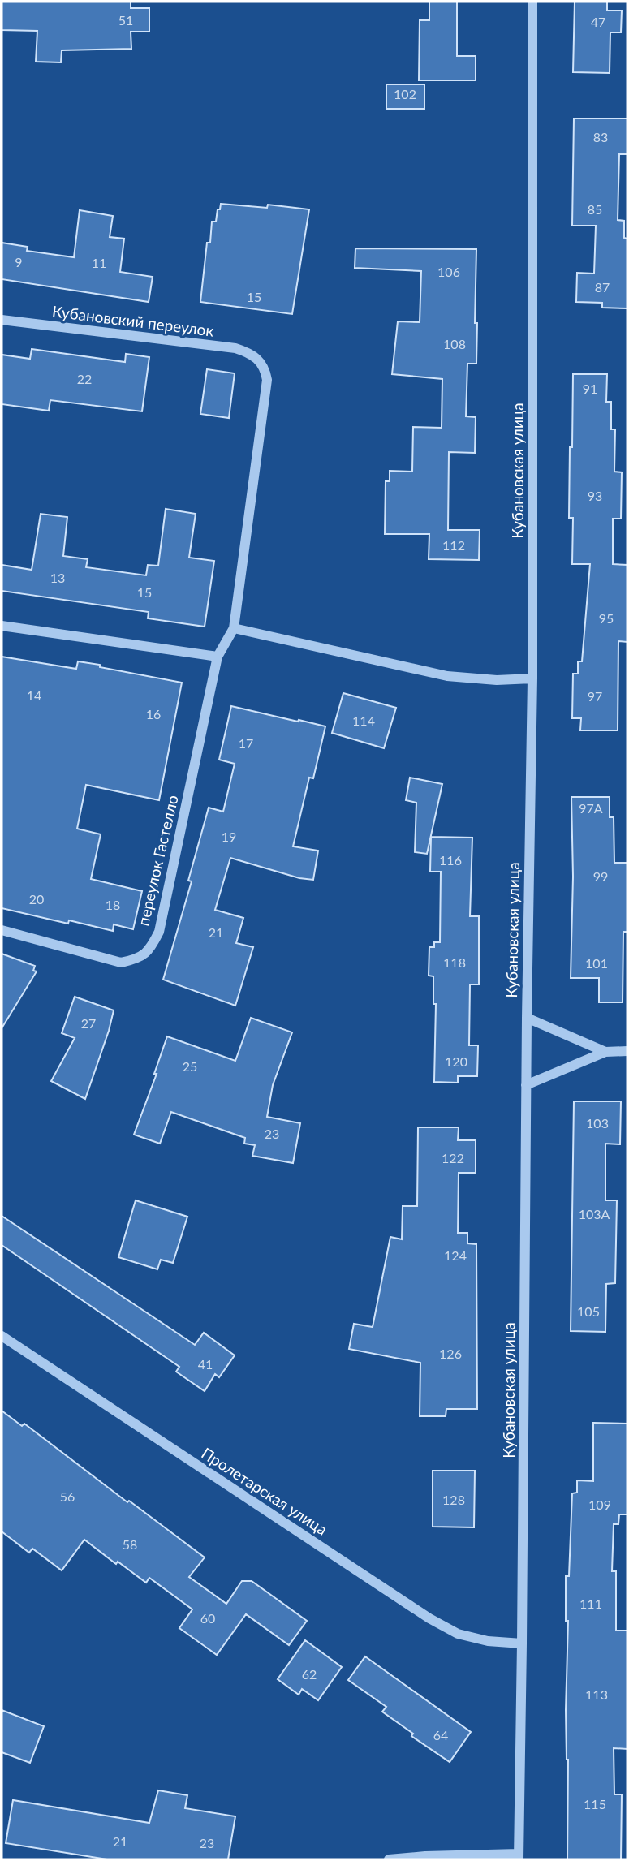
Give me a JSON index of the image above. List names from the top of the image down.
{
  "streets": {
    "street": [
      "Кубановский переулок",
      "Кубановская улица",
      "переулок Гастелло",
      "Пролетарская улица"
    ]
  },
  "crossings": [
    ["Кубановский переулок", "переулок Гастелло"],
    ["Кубановская улица", "Пролетарская улица"]
  ],
  "house_numbers": [
    "51",
    "47",
    "102",
    "83",
    "85",
    "9",
    "11",
    "106",
    "87",
    "15",
    "108",
    "22",
    "91",
    "93",
    "112",
    "13",
    "15",
    "95",
    "14",
    "97",
    "16",
    "114",
    "17",
    "97А",
    "19",
    "116",
    "99",
    "20",
    "18",
    "21",
    "118",
    "101",
    "27",
    "120",
    "25",
    "103",
    "23",
    "122",
    "103А",
    "124",
    "105",
    "126",
    "41",
    "56",
    "128",
    "109",
    "58",
    "111",
    "60",
    "62",
    "113",
    "64",
    "115",
    "21",
    "23"
  ]
}
